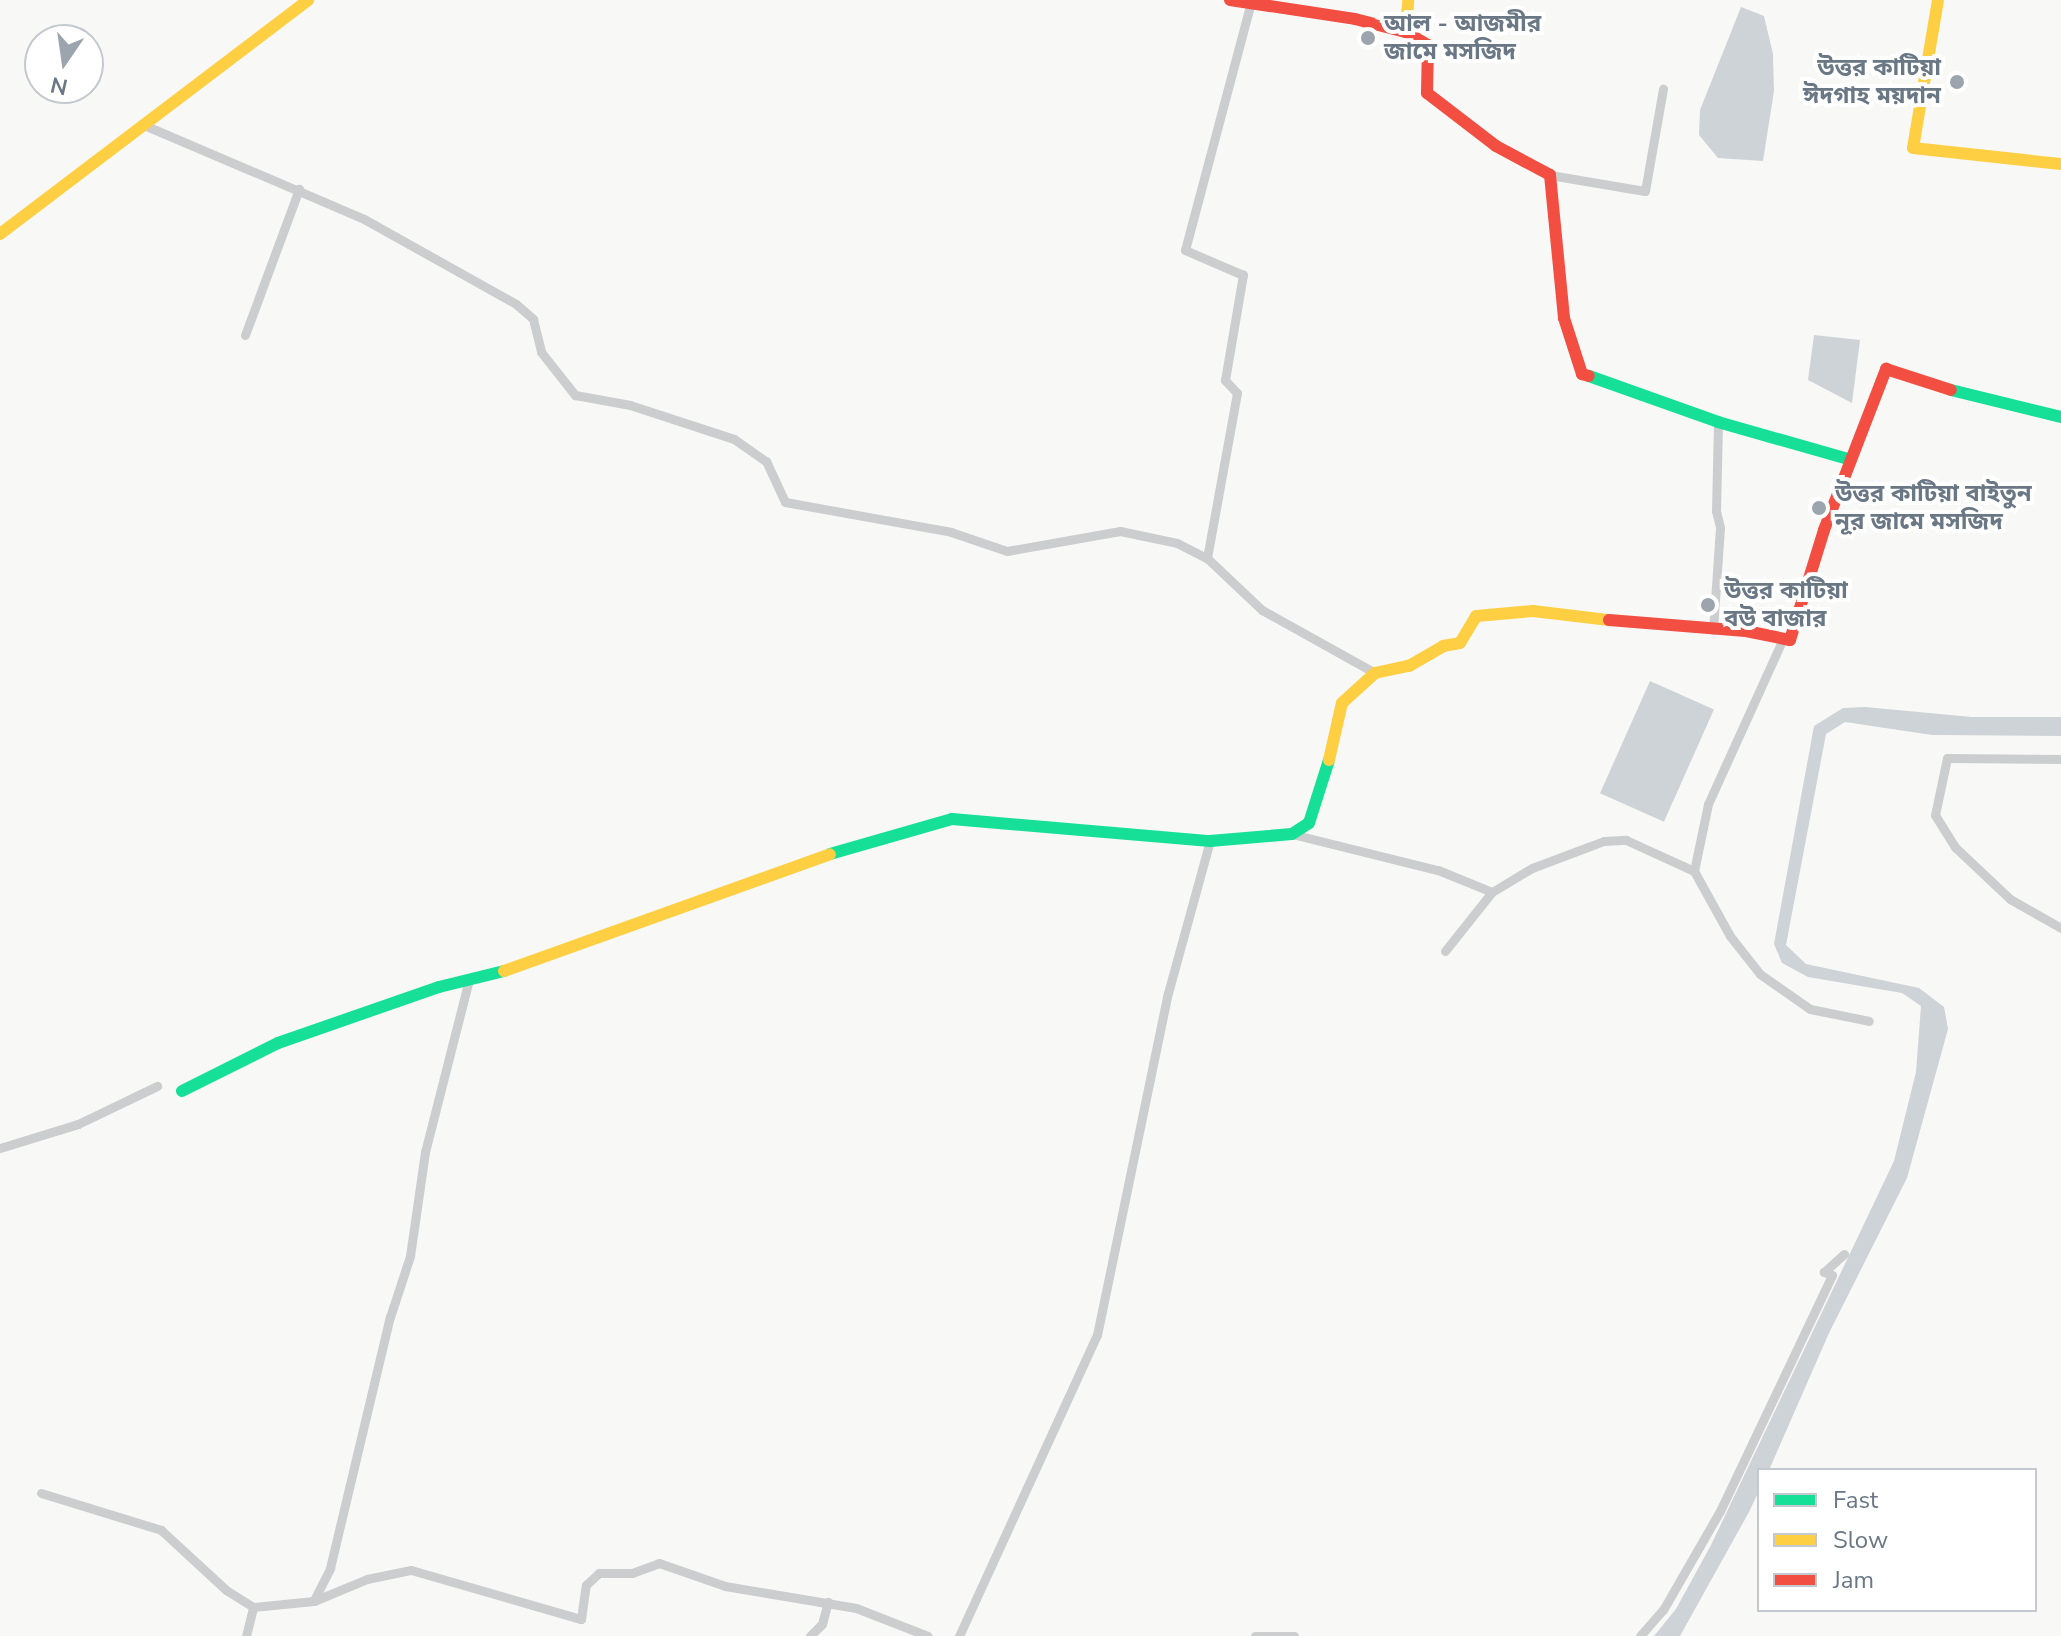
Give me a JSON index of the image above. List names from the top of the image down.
{
  "places": [
    "আল - আজমীর জামে মসজিদ",
    "উত্তর কাটিয়া ঈদগাহ ময়দান",
    "উত্তর কাটিয়া বাইতুন নূর জামে মসজিদ",
    "উত্তর কাটিয়া বউ বাজার"
  ],
  "legend": ["Fast", "Slow", "Jam"],
  "north": "bottom"
}
